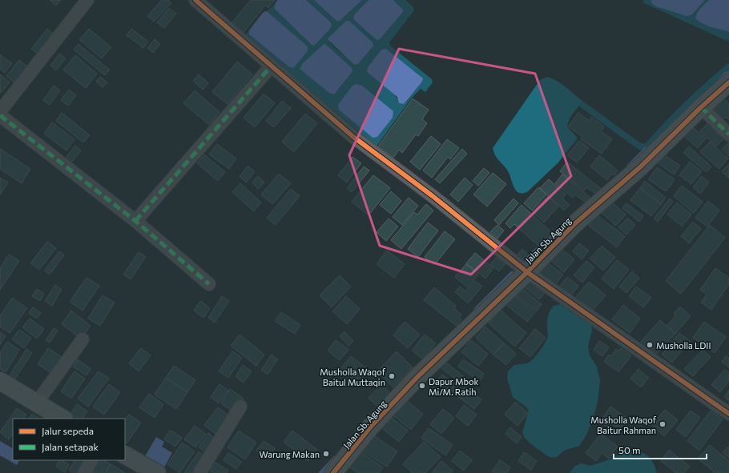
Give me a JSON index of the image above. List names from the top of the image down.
{
  "streets": {
    "street": ["Jalan Sb. Agung"]
  },
  "places": [
    "Musholla LDII",
    "Musholla Waqof Baitul Muttaqin",
    "Dapur Mbok Mi/M. Ratih",
    "Musholla Waqof Baitur Rahman",
    "Warung Makan"
  ],
  "legend": ["Jalur sepeda", "Jalan setapak"],
  "scale_bar": "50 m"
}
